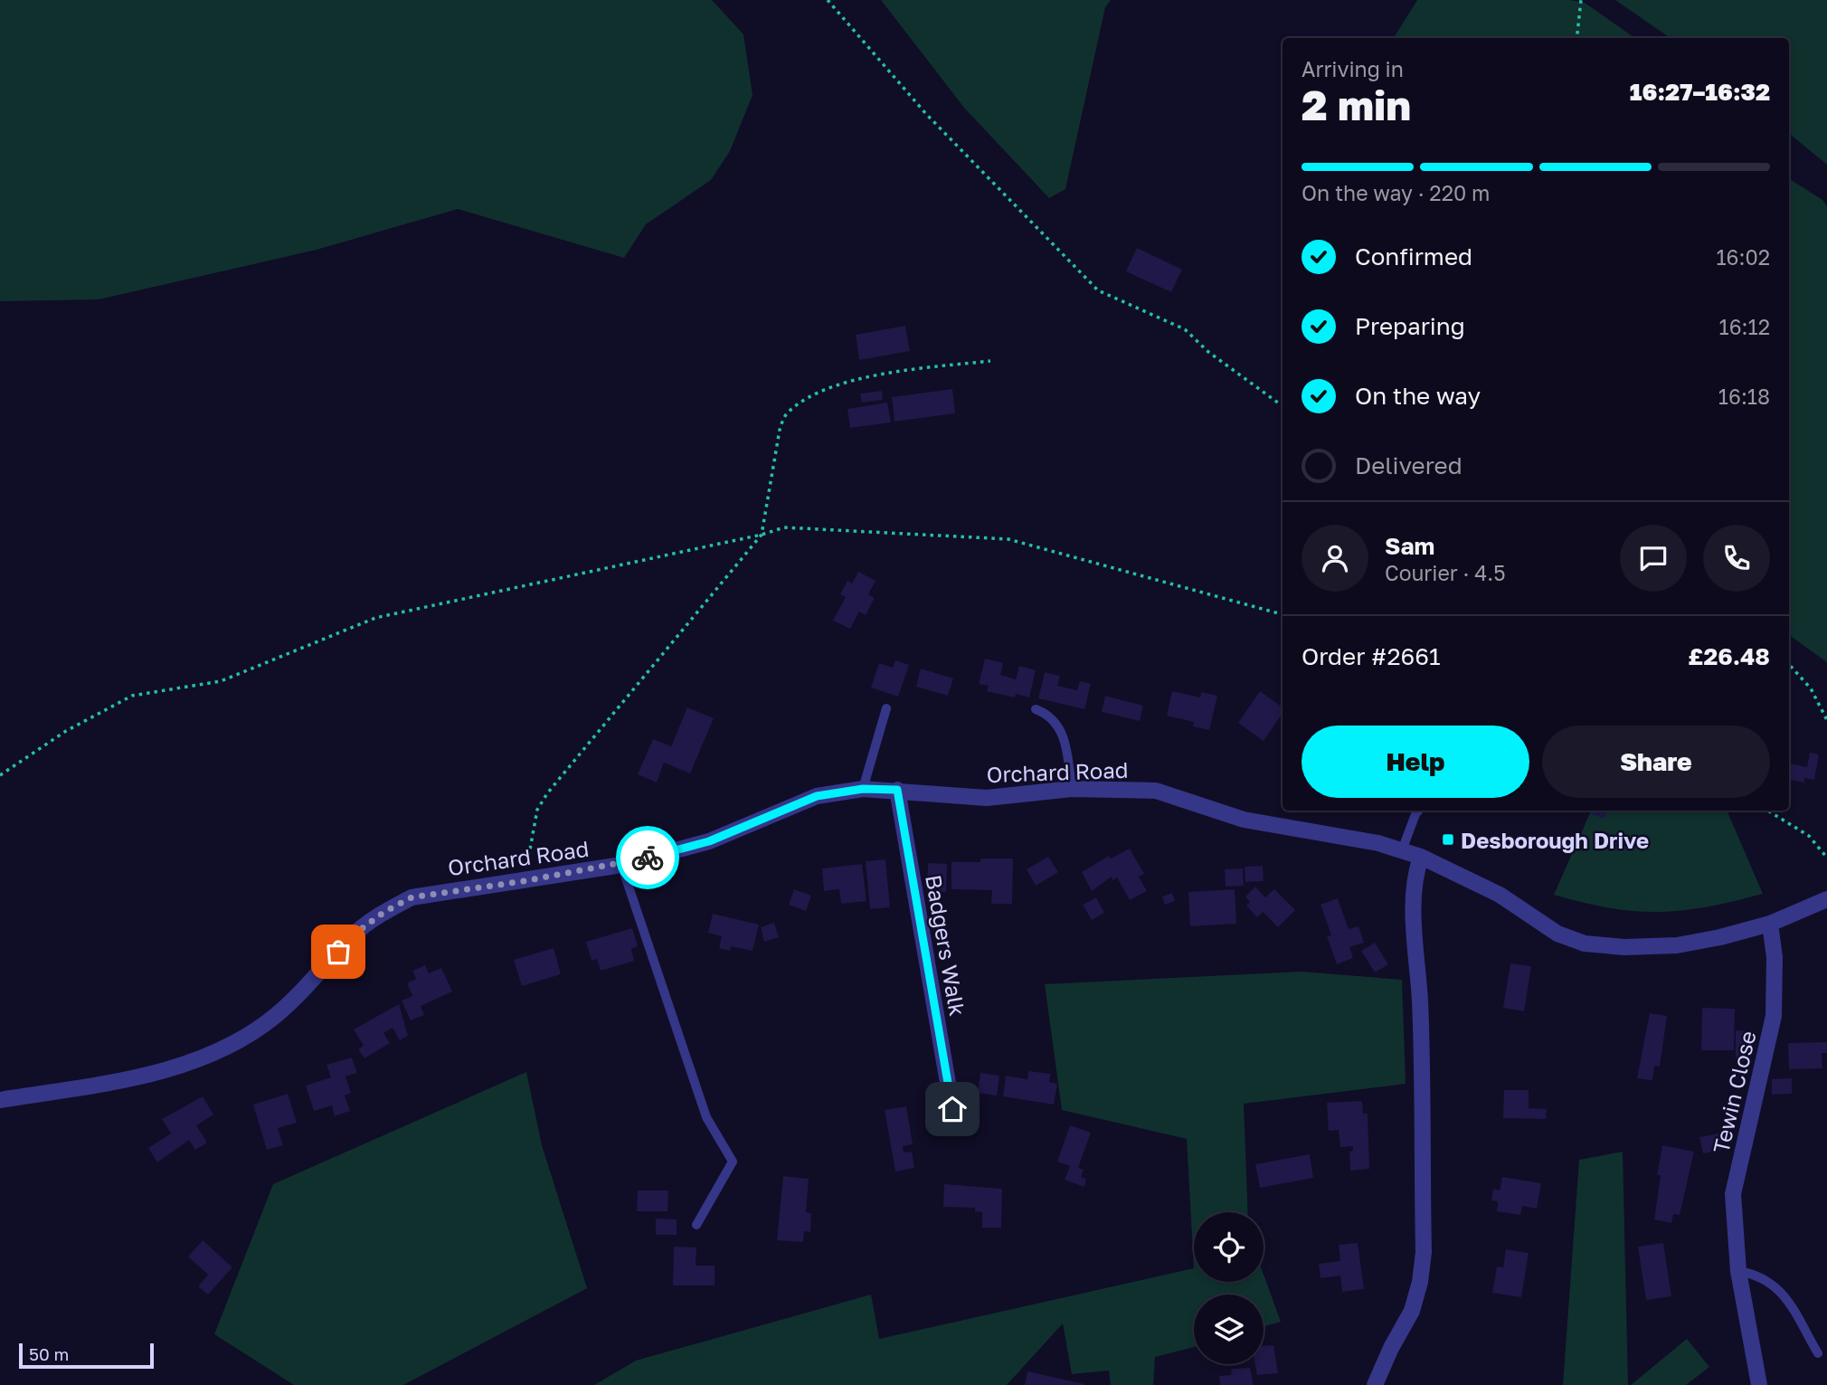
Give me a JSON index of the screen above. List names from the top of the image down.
{
  "streets": {
    "street": ["Orchard Road", "Badgers Walk", "Tewin Close"]
  },
  "crossings": [
    ["Orchard Road", "Badgers Walk"],
    ["Orchard Road", "Tewin Close"]
  ],
  "places": {
    "transit": ["Desborough Drive"]
  },
  "scale_bar": "50 m",
  "page": {
    "heading": ["2 min", "Arriving in", "16:27–16:32"],
    "panel": [
      "Sam",
      "Courier · 4.5",
      "Order #2661",
      "£26.48"
    ],
    "bar": "On the way · 220 m",
    "list": [
      ["Confirmed", "16:02"],
      ["Preparing", "16:12"],
      ["On the way", "16:18"],
      "Delivered"
    ],
    "buttons": ["Help", "Share"],
    "scale": "50 m"
  }
}
